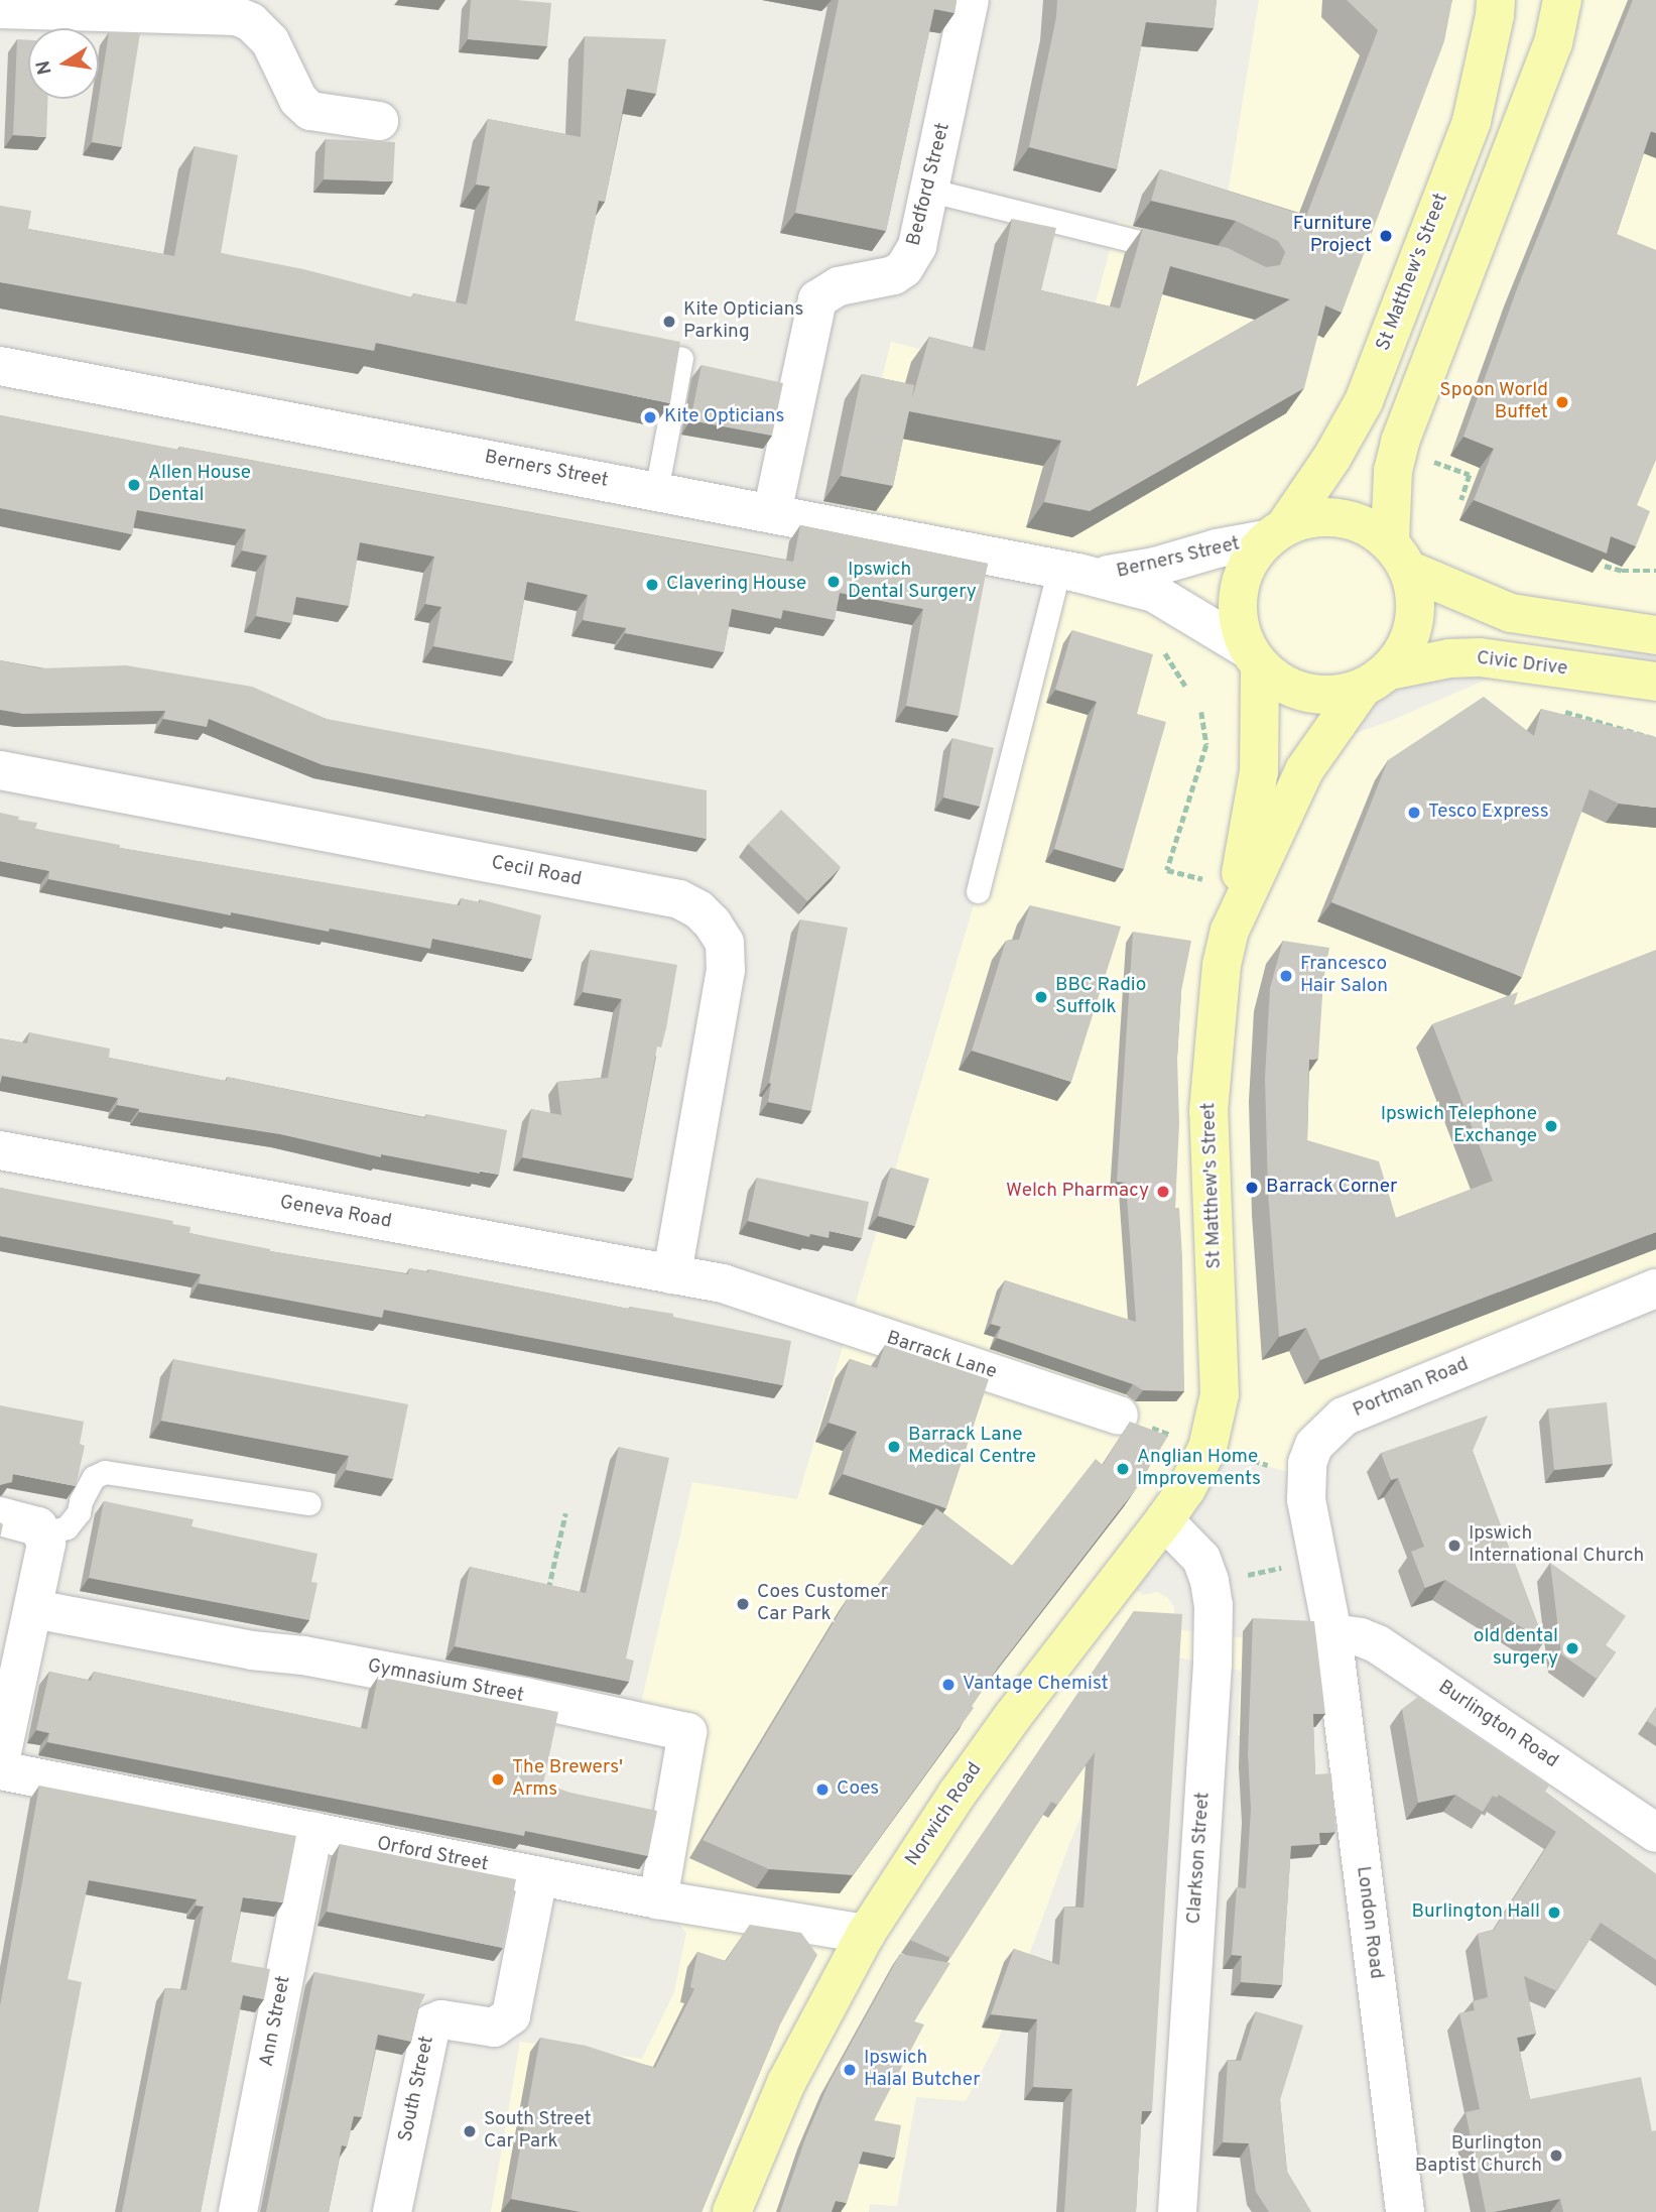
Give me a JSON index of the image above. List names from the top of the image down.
{
  "streets": {
    "main road": ["St Matthew's Street", "Civic Drive", "Norwich Road"],
    "street": [
      "Bedford Street",
      "Berners Street",
      "Cecil Road",
      "Geneva Road",
      "Barrack Lane",
      "Portman Road",
      "Gymnasium Street",
      "Burlington Road",
      "Orford Street",
      "Clarkson Street",
      "London Road",
      "Ann Street",
      "South Street"
    ]
  },
  "crossings": [
    ["Bedford Street", "Berners Street"],
    ["St Matthew's Street", "Berners Street"],
    ["St Matthew's Street", "Civic Drive"],
    ["St Matthew's Street", "Norwich Road"],
    ["Berners Street", "Civic Drive"],
    ["Cecil Road", "Geneva Road"],
    ["Cecil Road", "Barrack Lane"],
    ["Geneva Road", "Barrack Lane"],
    ["Portman Road", "Burlington Road"],
    ["Portman Road", "London Road"],
    ["Gymnasium Street", "Orford Street"],
    ["Burlington Road", "London Road"],
    ["Norwich Road", "Orford Street"],
    ["Norwich Road", "Clarkson Street"],
    ["Orford Street", "Ann Street"],
    ["Orford Street", "South Street"]
  ],
  "places": [
    "Furniture Project",
    "Kite Opticians Parking",
    "Spoon World Buffet",
    "Kite Opticians",
    "Allen House Dental",
    "Ipswich Dental Surgery",
    "Clavering House",
    "Tesco Express",
    "Francesco Hair Salon",
    "BBC Radio Suffolk",
    "Ipswich Telephone Exchange",
    "Barrack Corner",
    "Welch Pharmacy",
    "Barrack Lane Medical Centre",
    "Anglian Home Improvements",
    "Ipswich International Church",
    "Coes Customer Car Park",
    "old dental surgery",
    "Vantage Chemist",
    "The Brewers' Arms",
    "Coes",
    "Burlington Hall",
    "Ipswich Halal Butcher",
    "South Street Car Park",
    "Burlington Baptist Church"
  ],
  "north": "left"
}
